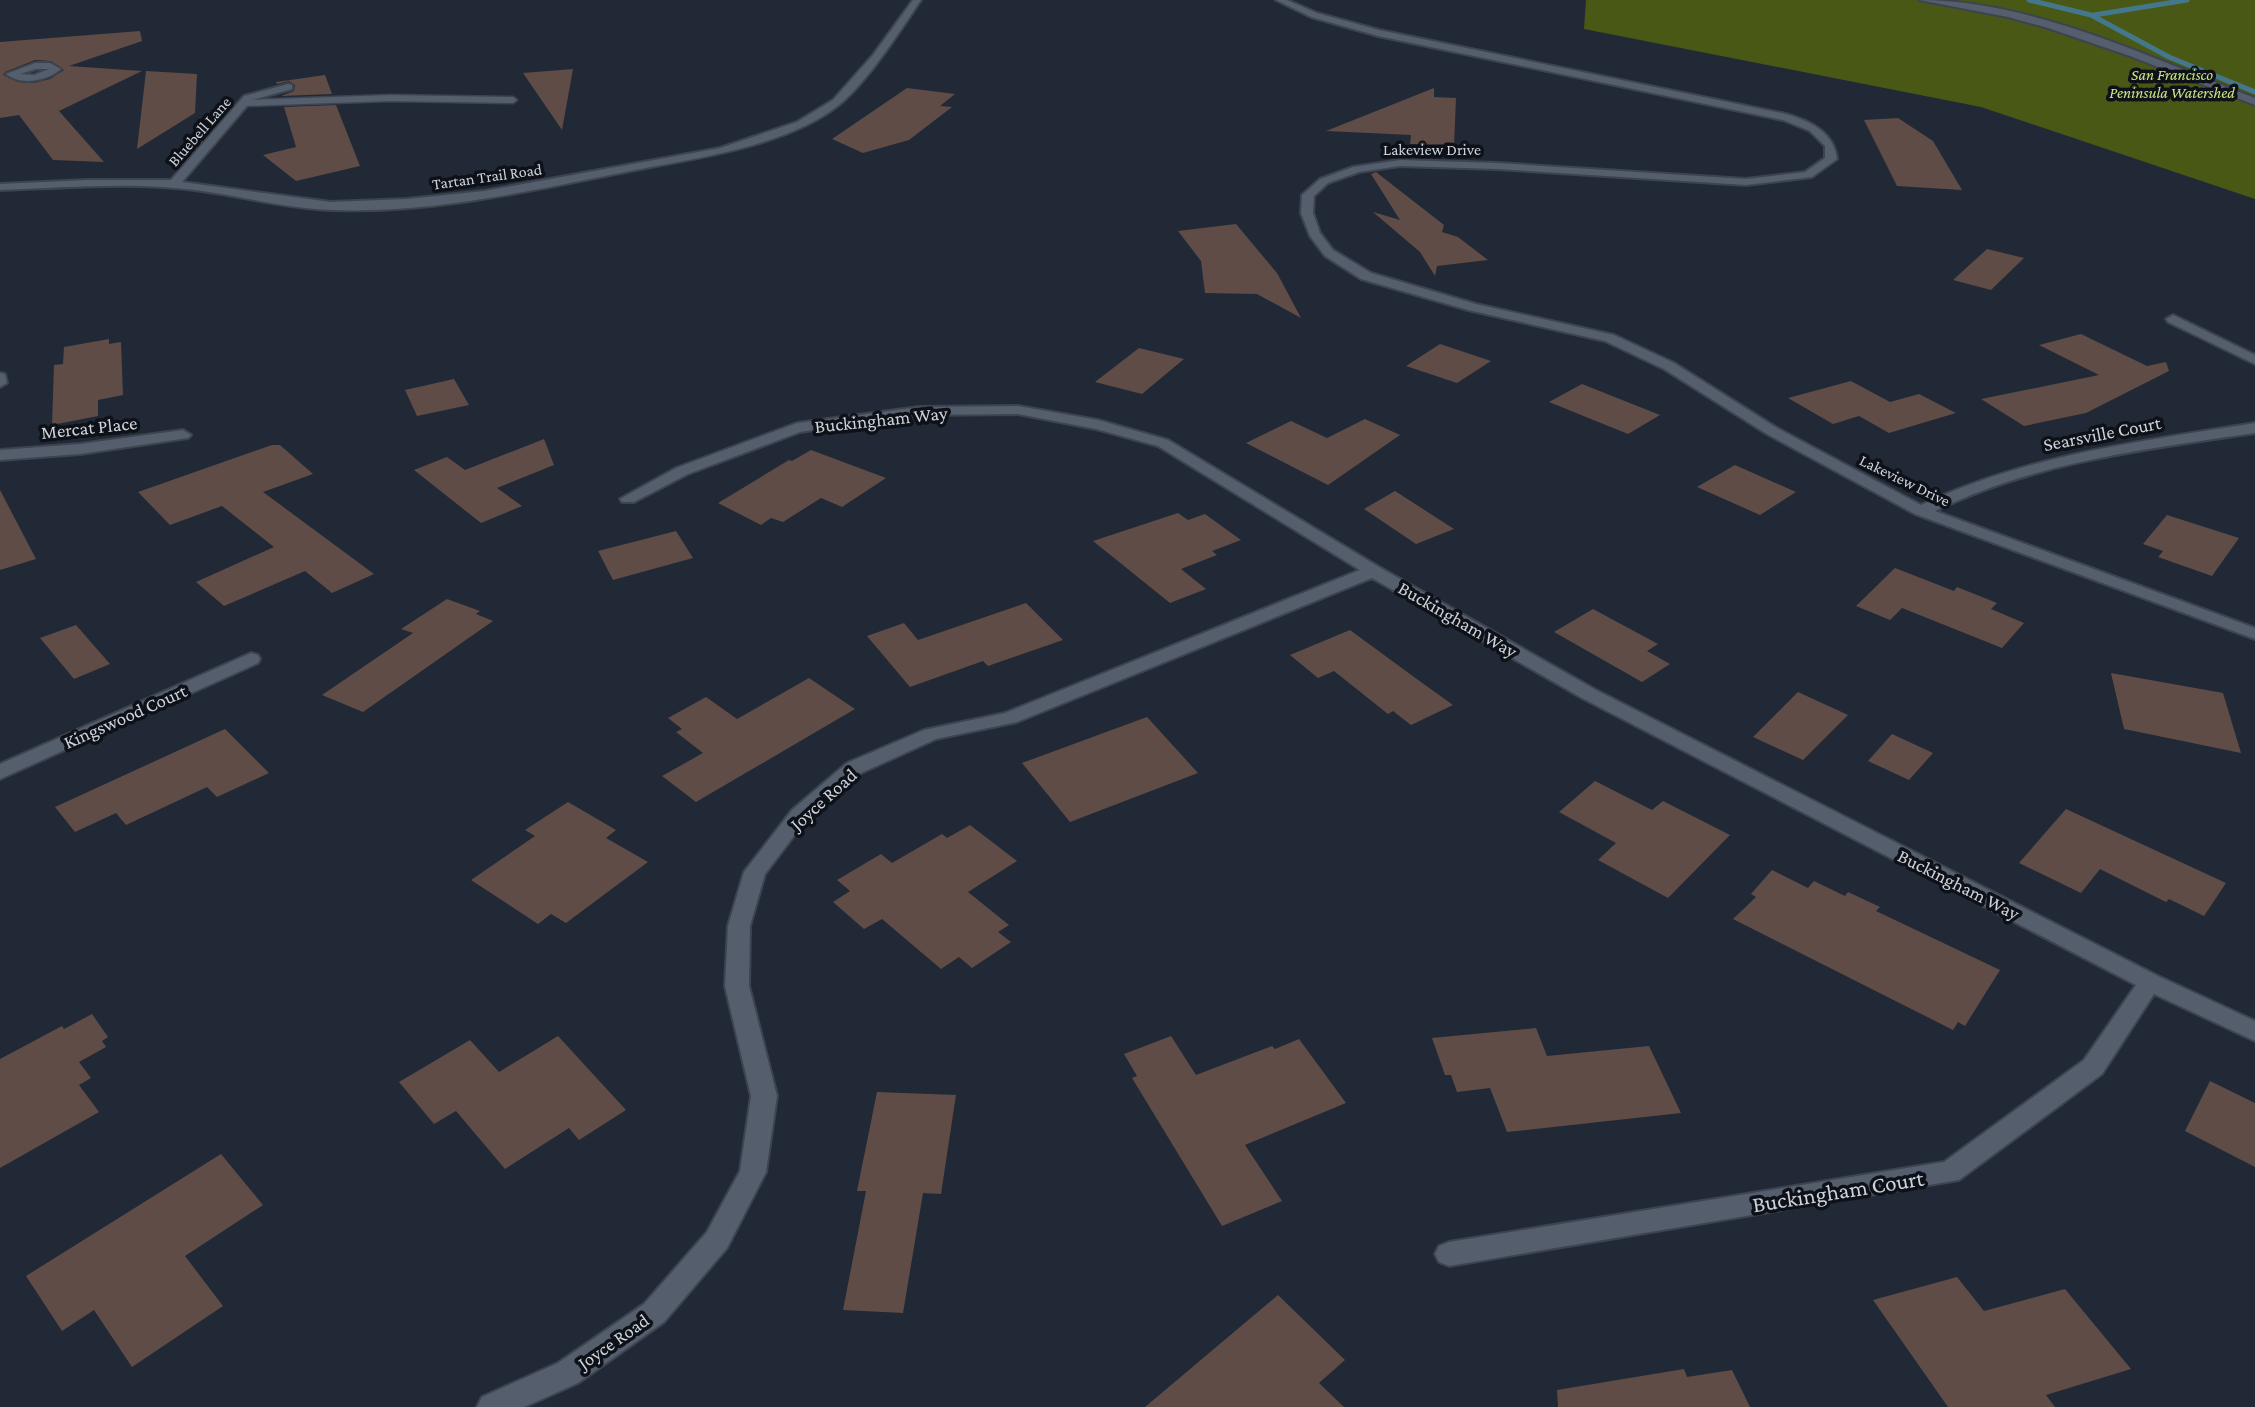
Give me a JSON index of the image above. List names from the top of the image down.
{
  "streets": {
    "street": [
      "Bluebell Lane",
      "Lakeview Drive",
      "Tartan Trail Road",
      "Buckingham Way",
      "Mercat Place",
      "Searsville Court",
      "Kingswood Court",
      "Joyce Road",
      "Buckingham Court"
    ]
  },
  "crossings": [
    ["Bluebell Lane", "Tartan Trail Road"],
    ["Lakeview Drive", "Searsville Court"],
    ["Buckingham Way", "Joyce Road"],
    ["Buckingham Way", "Buckingham Court"]
  ],
  "parks": ["San Francisco Peninsula Watershed"]
}
